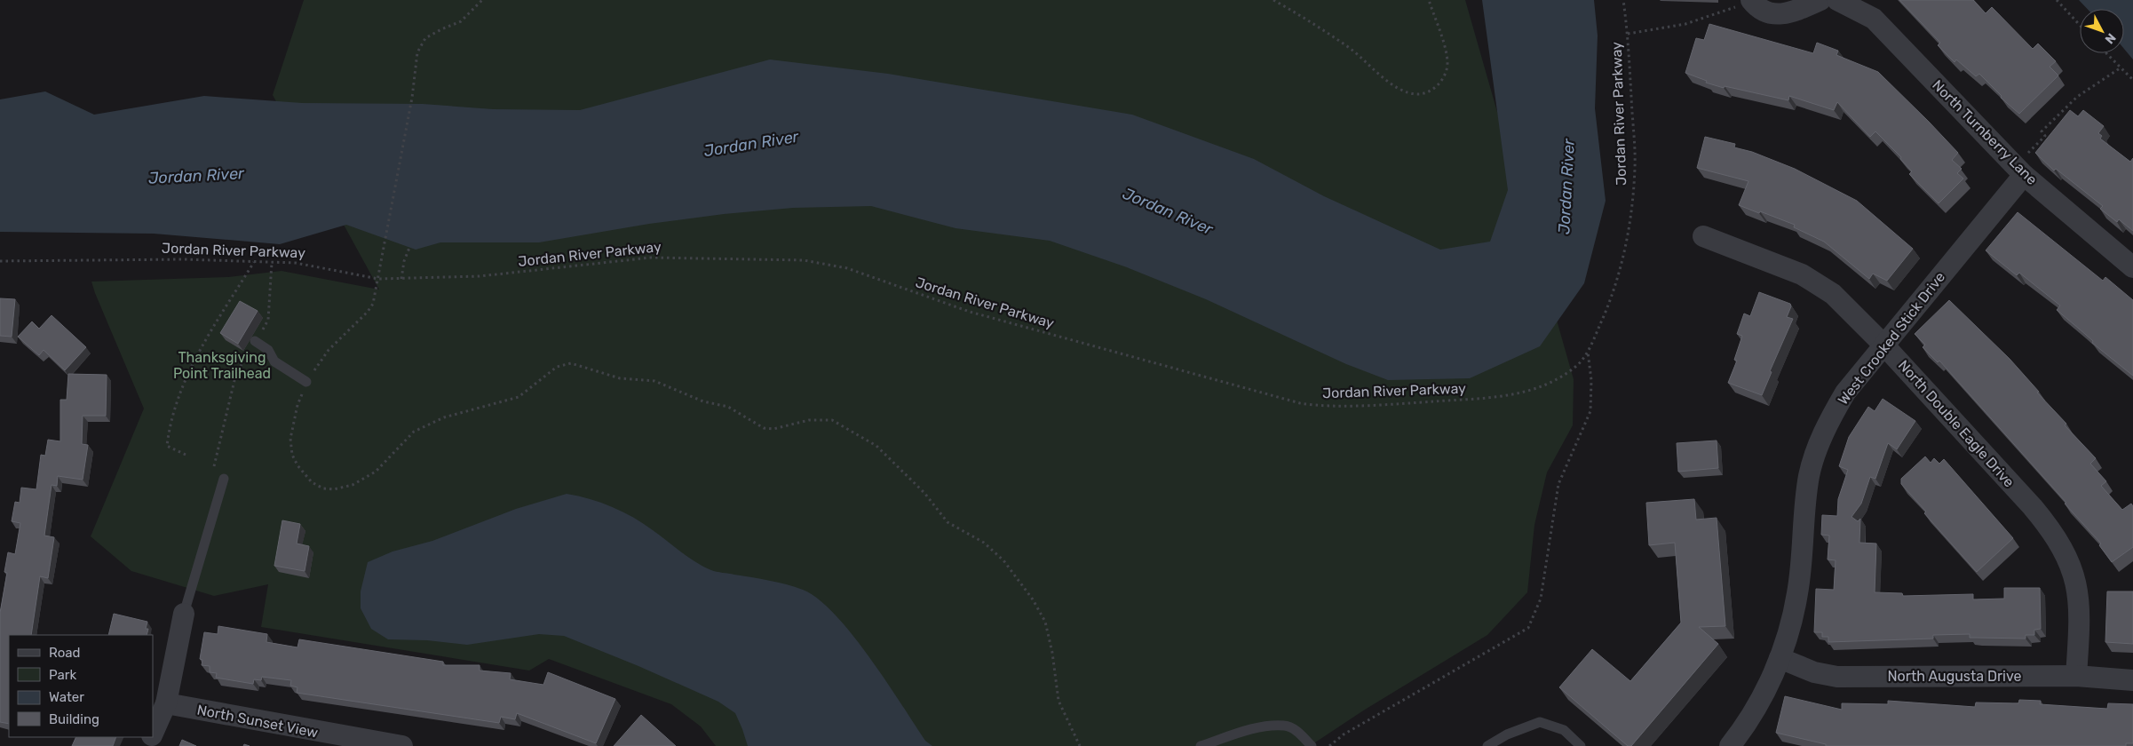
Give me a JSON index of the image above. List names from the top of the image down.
{
  "streets": {
    "street": [
      "North Turnberry Lane",
      "West Crooked Stick Drive",
      "North Double Eagle Drive",
      "North Augusta Drive",
      "North Sunset View"
    ],
    "path": ["Jordan River Parkway"]
  },
  "crossings": [
    ["North Turnberry Lane", "West Crooked Stick Drive"],
    ["West Crooked Stick Drive", "North Double Eagle Drive"],
    ["West Crooked Stick Drive", "North Augusta Drive"],
    ["North Double Eagle Drive", "North Augusta Drive"]
  ],
  "water": ["Jordan River"],
  "parks": ["Thanksgiving Point Trailhead"],
  "legend": [
    "Road",
    "Park",
    "Water",
    "Building"
  ],
  "north": "bottom right"
}
